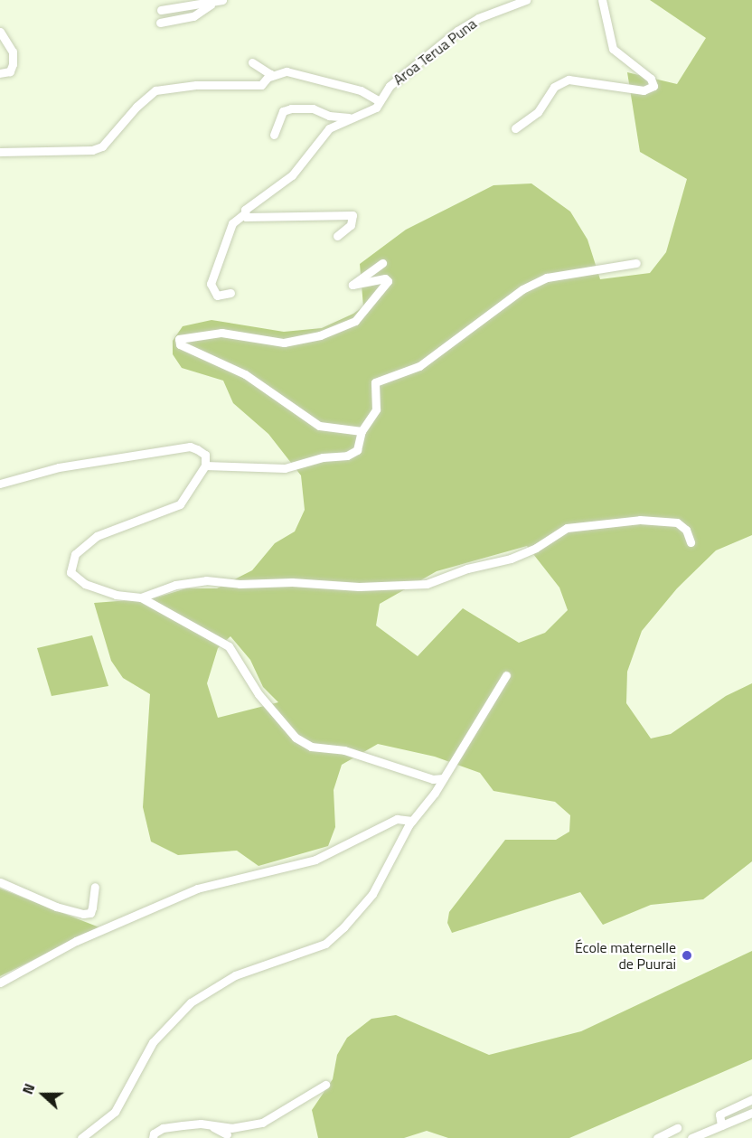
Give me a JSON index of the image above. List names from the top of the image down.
{
  "streets": {
    "street": ["Aroa Terua Puna"]
  },
  "places": ["École maternelle de Puurai"],
  "north": "left"
}
